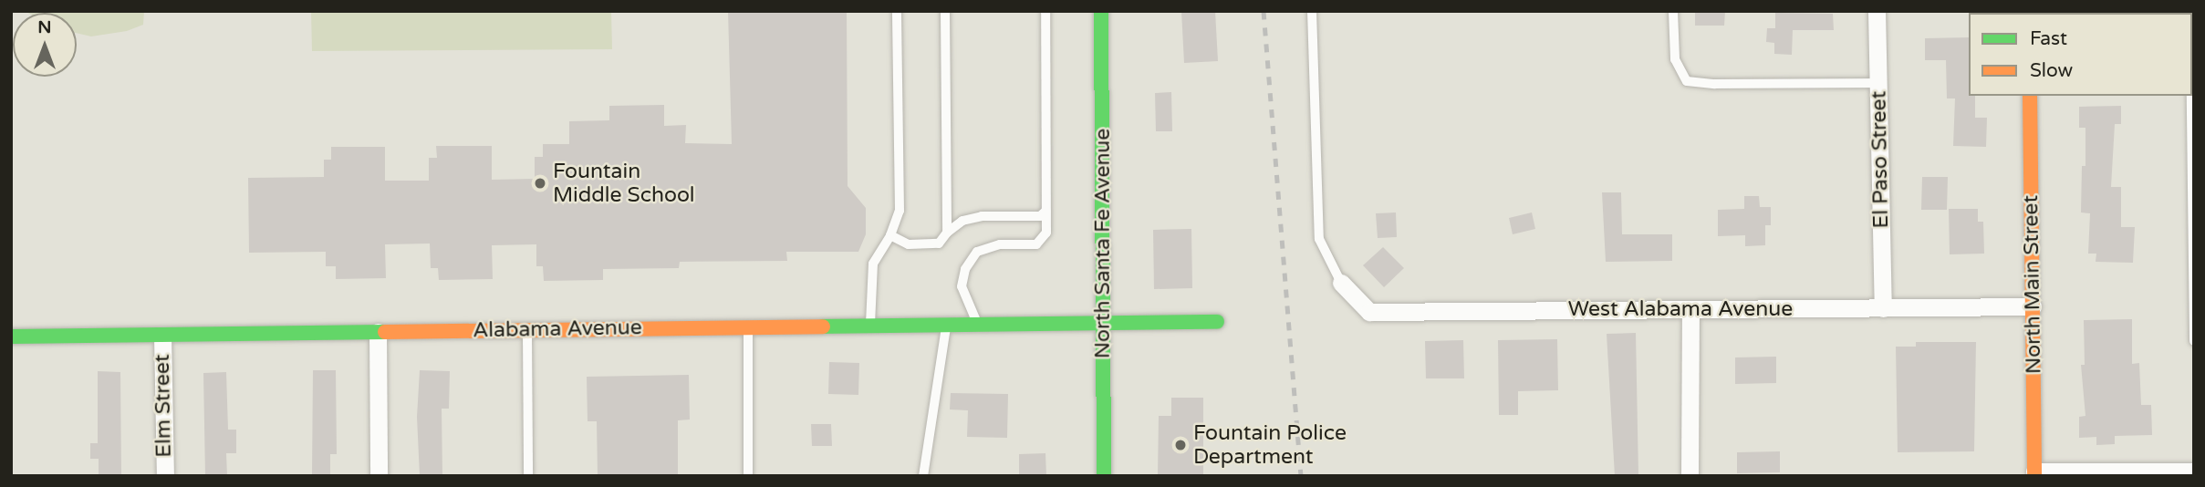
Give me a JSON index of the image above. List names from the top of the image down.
{
  "streets": {
    "street": [
      "El Paso Street",
      "North Santa Fe Avenue",
      "North Main Street",
      "West Alabama Avenue",
      "Alabama Avenue",
      "Elm Street"
    ]
  },
  "crossings": [
    ["El Paso Street", "West Alabama Avenue"],
    ["North Santa Fe Avenue", "Alabama Avenue"],
    ["North Main Street", "West Alabama Avenue"],
    ["Alabama Avenue", "Elm Street"]
  ],
  "places": ["Fountain Middle School", "Fountain Police Department"],
  "legend": ["Fast", "Slow"],
  "north": "top"
}
